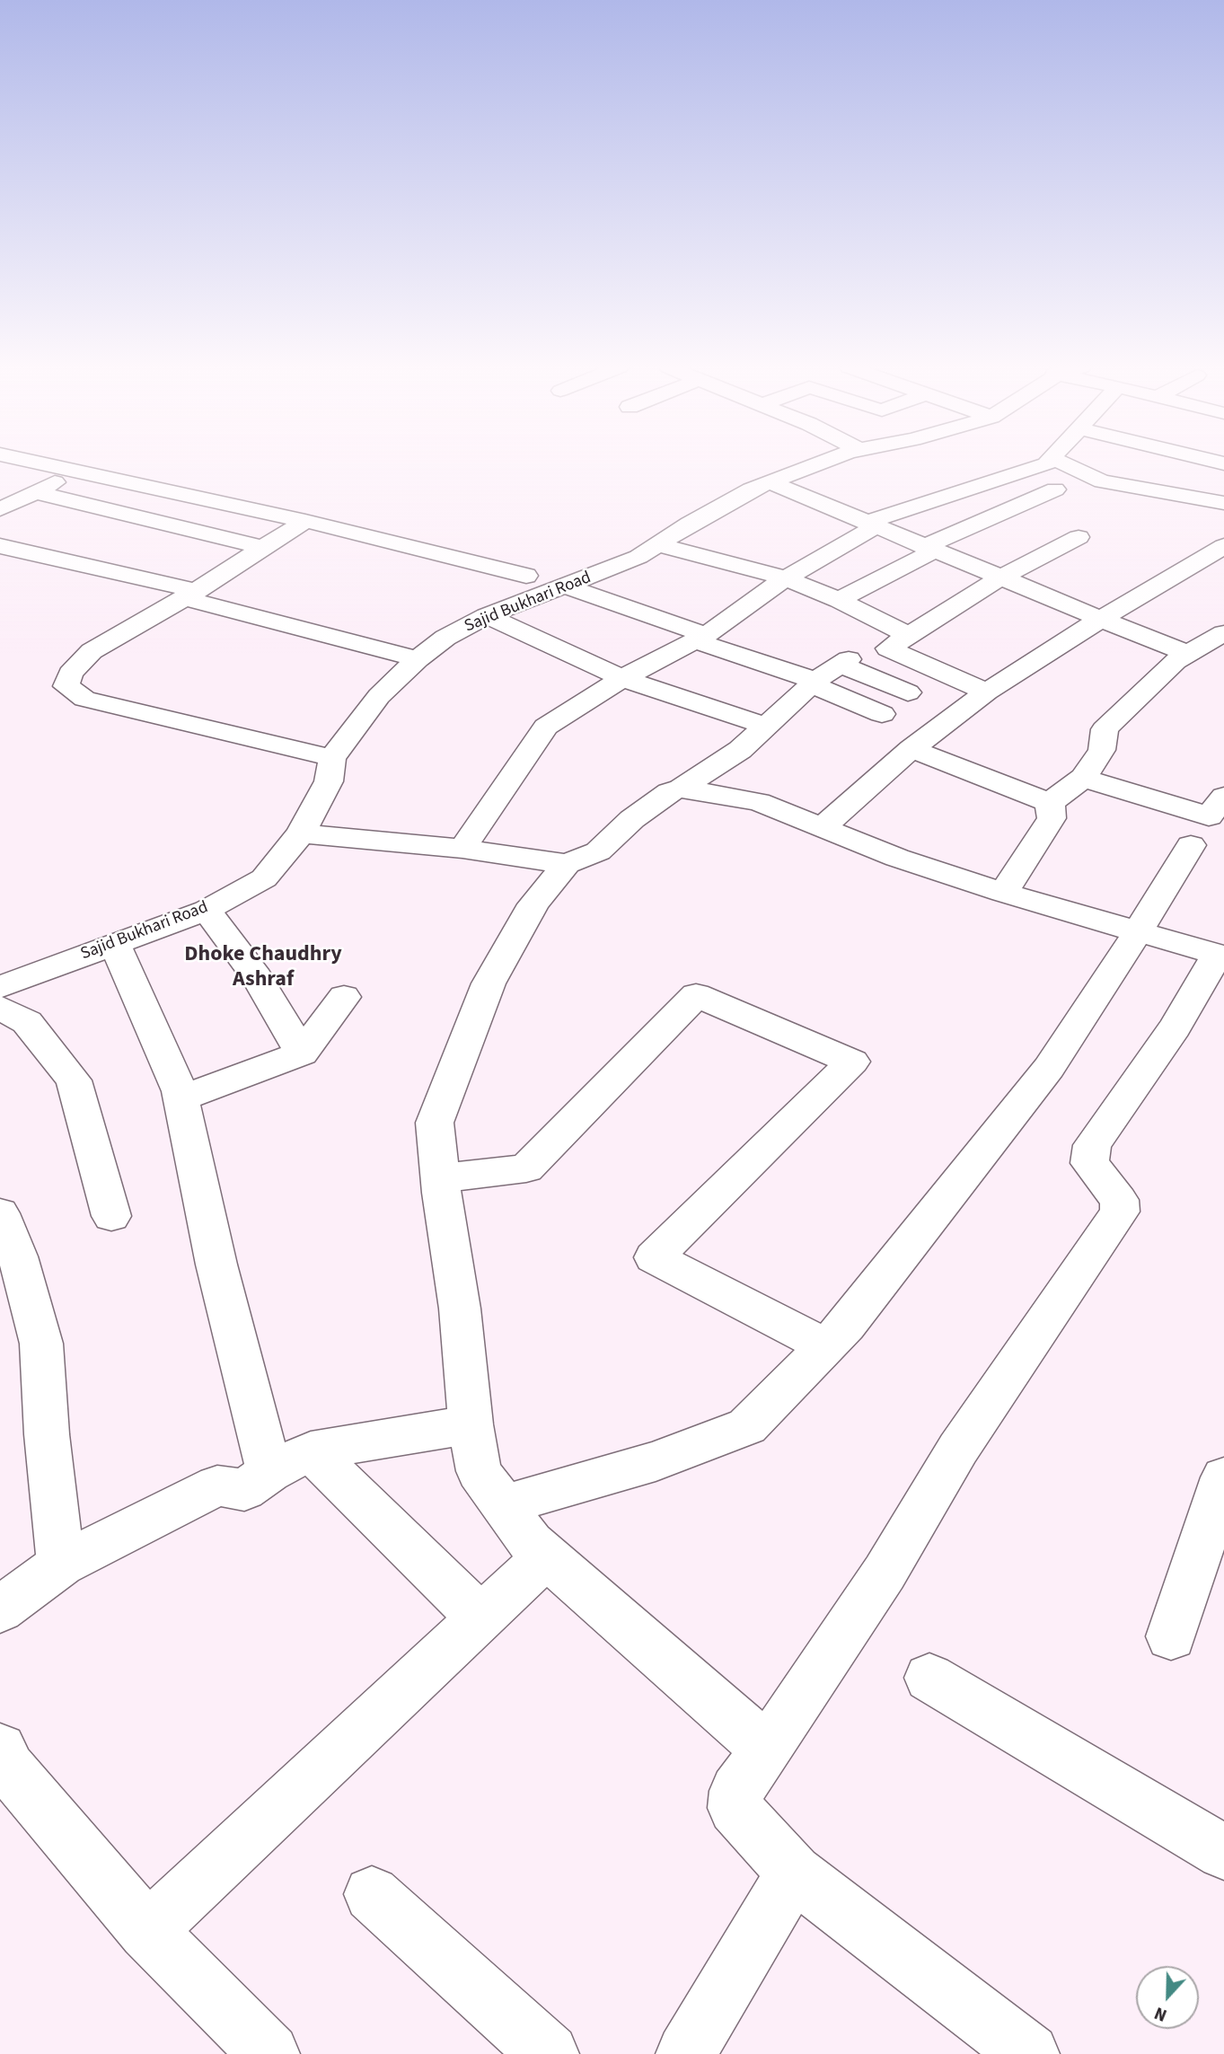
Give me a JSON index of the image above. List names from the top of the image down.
{
  "streets": {
    "street": ["Sajid Bukhari Road"]
  },
  "districts": ["Dhoke Chaudhry Ashraf"],
  "north": "bottom"
}
